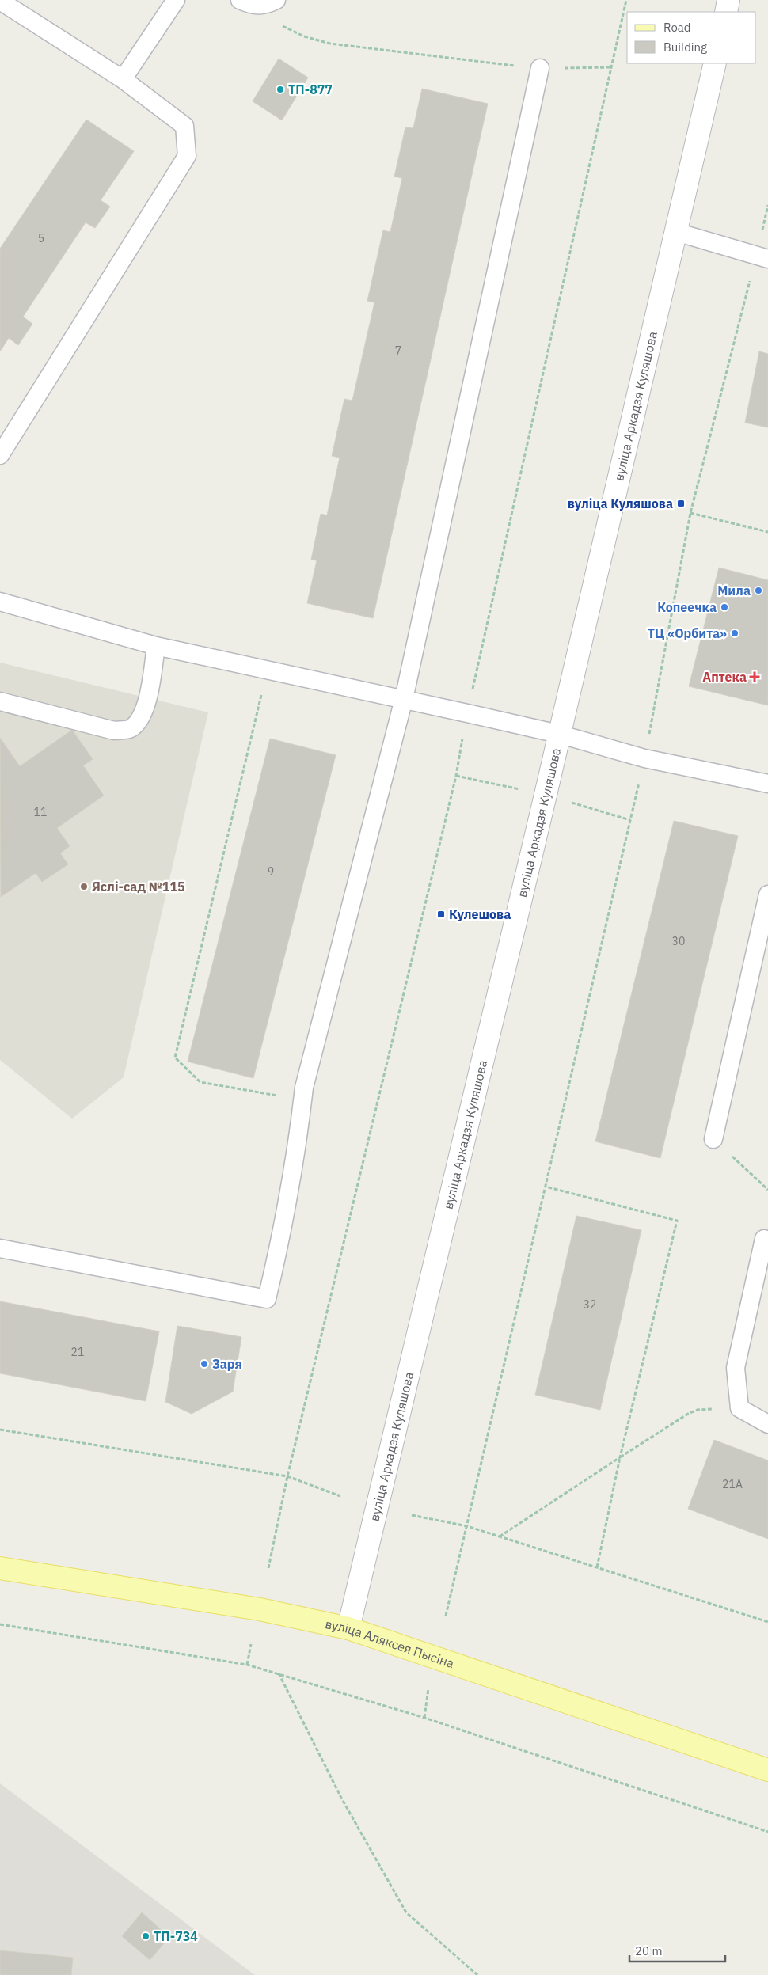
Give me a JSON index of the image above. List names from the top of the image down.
{
  "streets": {
    "main road": ["вуліца Аркадзя Куляшова", "вуліца Аляксея Пысіна"]
  },
  "crossings": [
    ["вуліца Аркадзя Куляшова", "вуліца Аляксея Пысіна"]
  ],
  "places": {
    "other": [
      "ТП-877",
      "Мила",
      "Копеечка",
      "ТЦ «Орбита»",
      "Яслі-сад №115",
      "Заря",
      "ТП-734"
    ],
    "transit": ["вуліца Куляшова", "Кулешова"],
    "health": ["Аптека"]
  },
  "house_numbers": [
    "5",
    "7",
    "11",
    "9",
    "30",
    "32",
    "21",
    "21А"
  ],
  "legend": ["Road", "Building"],
  "scale_bar": "20 m"
}
